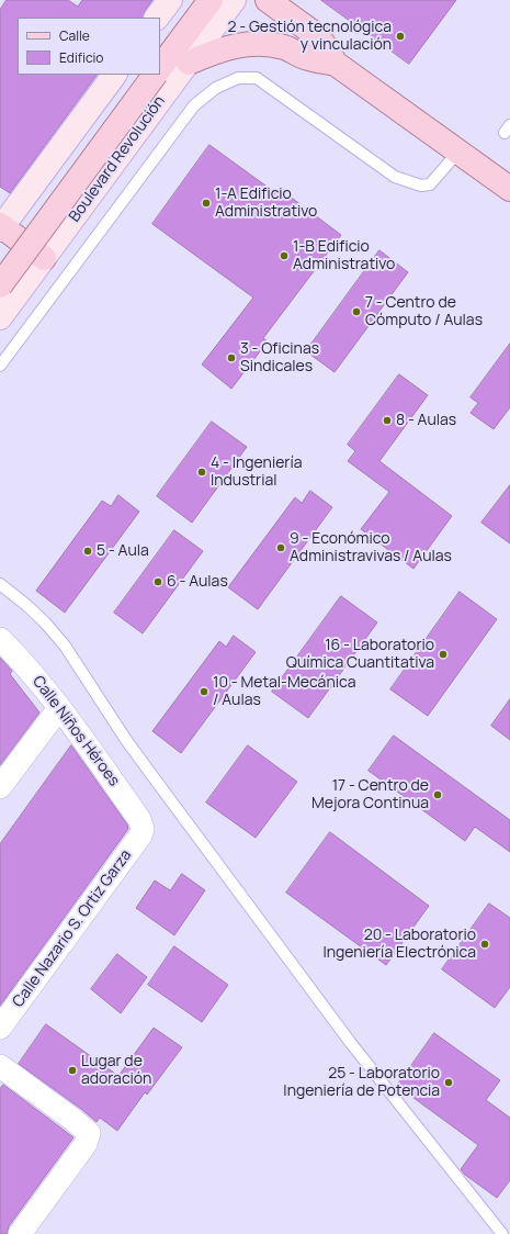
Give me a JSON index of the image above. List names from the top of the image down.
{
  "streets": {
    "main road": ["Boulevard Revolución"],
    "street": ["Calle Niños Héroes", "Calle Nazario S. Ortiz Garza"]
  },
  "crossings": [
    ["Calle Niños Héroes", "Calle Nazario S. Ortiz Garza"]
  ],
  "places": [
    "2 - Gestión tecnológica y vinculación",
    "1-A Edificio Administrativo",
    "1-B Edificio Administrativo",
    "7 - Centro de Cómputo / Aulas",
    "3 - Oficinas Sindicales",
    "8 - Aulas",
    "4 - Ingeniería Industrial",
    "9 - Económico Administravivas / Aulas",
    "5 - Aula",
    "6 - Aulas",
    "16 - Laboratorio Química Cuantitativa",
    "10 - Metal-Mecánica / Aulas",
    "17 - Centro de Mejora Continua",
    "20 - Laboratorio Ingeniería Electrónica",
    "Lugar de adoración",
    "25 - Laboratorio Ingeniería de Potencia"
  ],
  "legend": ["Calle", "Edificio"]
}
